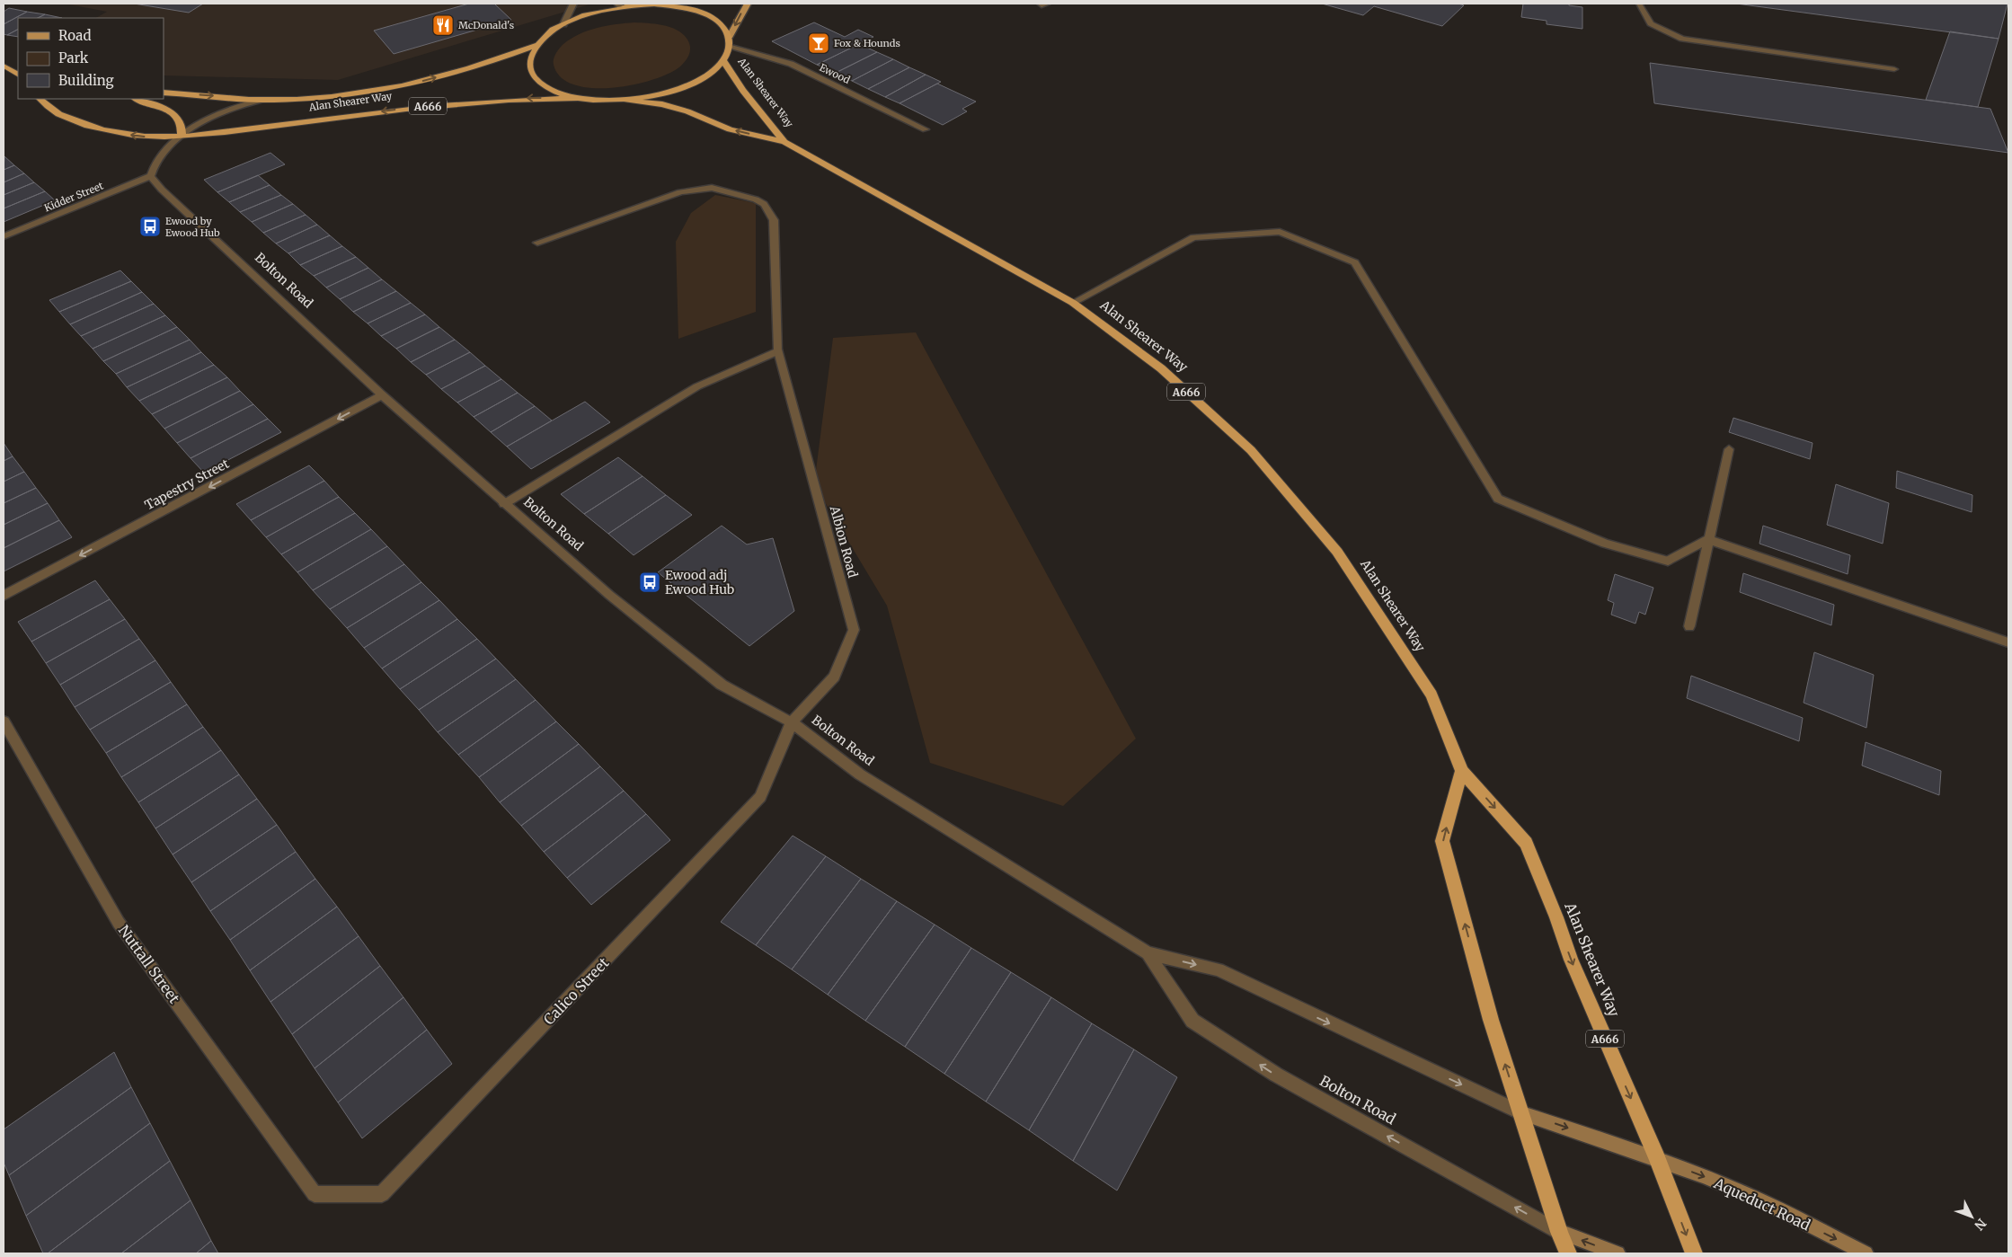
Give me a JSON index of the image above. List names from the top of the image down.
{
  "streets": {
    "highway": ["Alan Shearer Way", "A666"],
    "main road": ["Aqueduct Road"],
    "street": [
      "Ewood",
      "Kidder Street",
      "Bolton Road",
      "Tapestry Street",
      "Albion Road",
      "Nuttall Street",
      "Calico Street"
    ]
  },
  "crossings": [
    ["Ewood", "A666"],
    ["Alan Shearer Way", "A666"],
    ["Alan Shearer Way", "Aqueduct Road"],
    ["Kidder Street", "Bolton Road"],
    ["Bolton Road", "Tapestry Street"],
    ["Bolton Road", "Albion Road"],
    ["Bolton Road", "Calico Street"],
    ["Bolton Road", "Aqueduct Road"],
    ["Albion Road", "Calico Street"],
    ["Nuttall Street", "Calico Street"]
  ],
  "one_way": ["Tapestry Street", "Aqueduct Road"],
  "places": {
    "restaurant": ["McDonald's"],
    "bar": ["Fox & Hounds"],
    "bus stop": ["Ewood by Ewood Hub", "Ewood adj Ewood Hub"]
  },
  "legend": ["Road", "Park", "Building"],
  "north": "bottom right"
}
